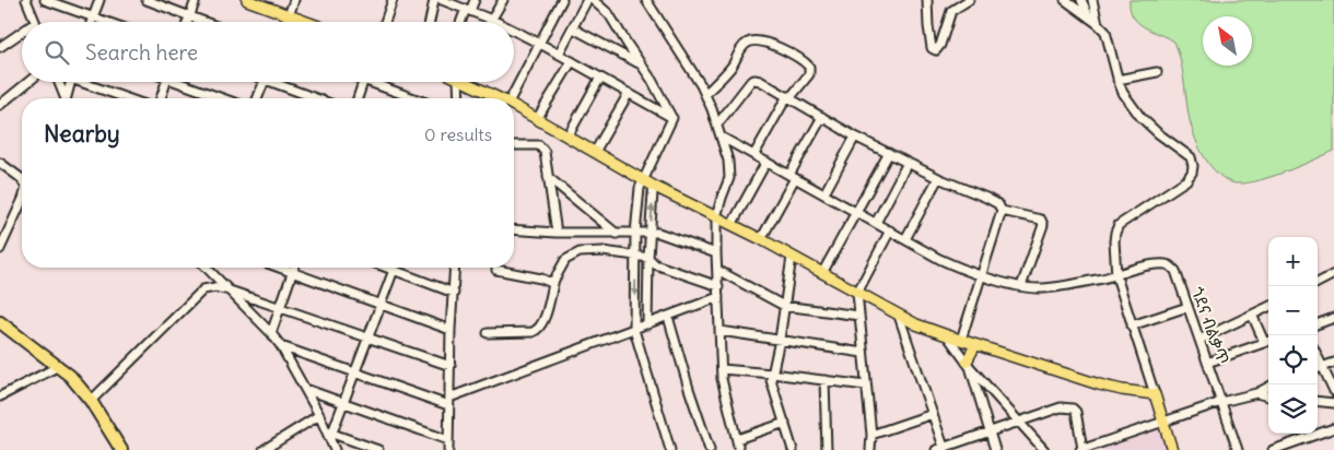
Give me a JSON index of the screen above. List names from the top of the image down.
{
  "streets": {
    "street": ["ጎደና ብልቃጥ"]
  },
  "north": "top left",
  "page": {
    "search": "Search here",
    "heading": ["Nearby", "0 results"],
    "map_buttons": ["+", "−"]
  }
}
